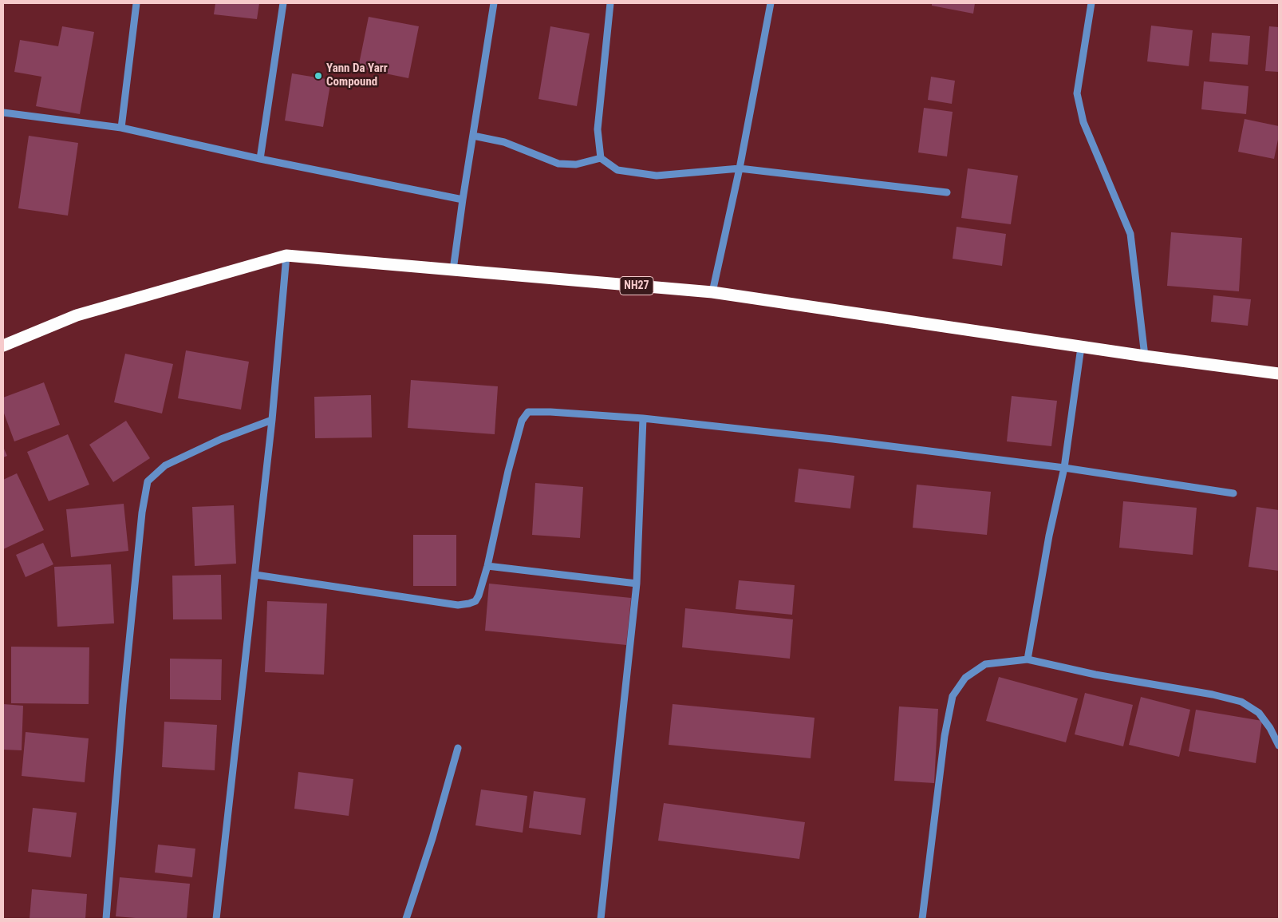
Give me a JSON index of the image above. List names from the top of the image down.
{
  "streets": {
    "highway": ["NH27"]
  },
  "places": ["Yann Da Yarr Compound"]
}
